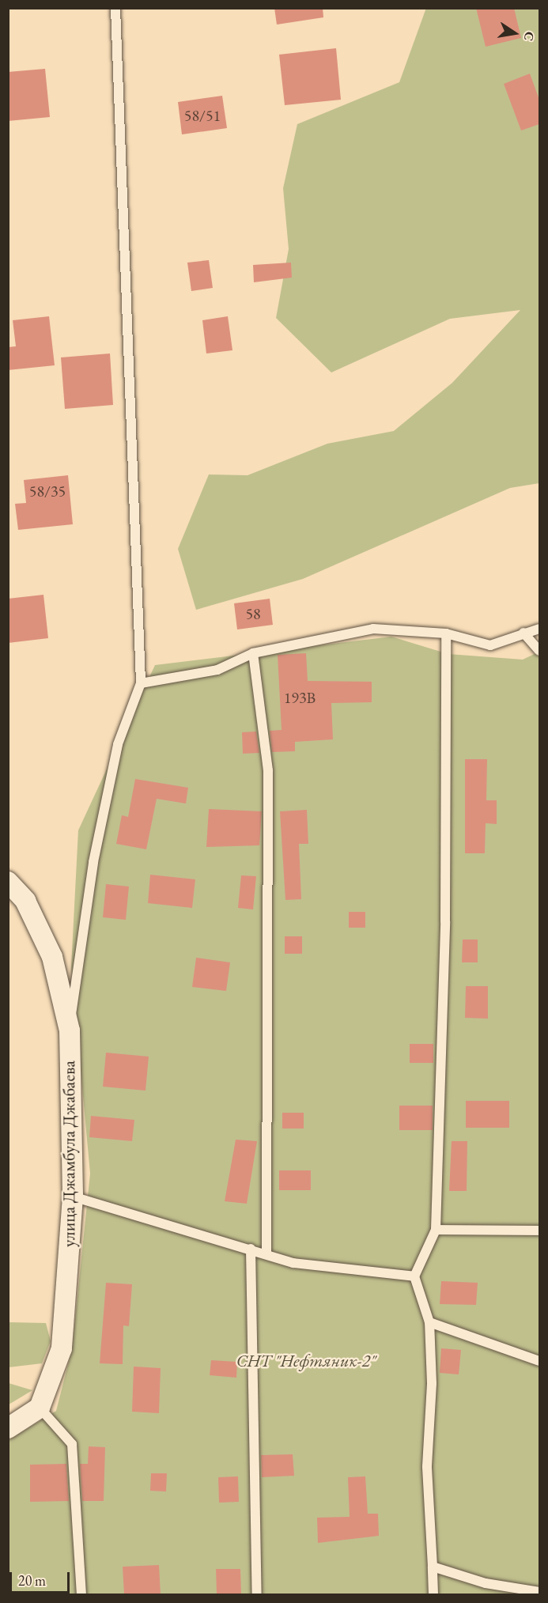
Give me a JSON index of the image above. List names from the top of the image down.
{
  "streets": {
    "street": ["улица Джамбула Джабаева"]
  },
  "parks": ["СНТ \"Нефтяник-2\""],
  "house_numbers": [
    "58/51",
    "58/35",
    "58",
    "193В"
  ],
  "scale_bar": "20 m",
  "north": "right"
}
